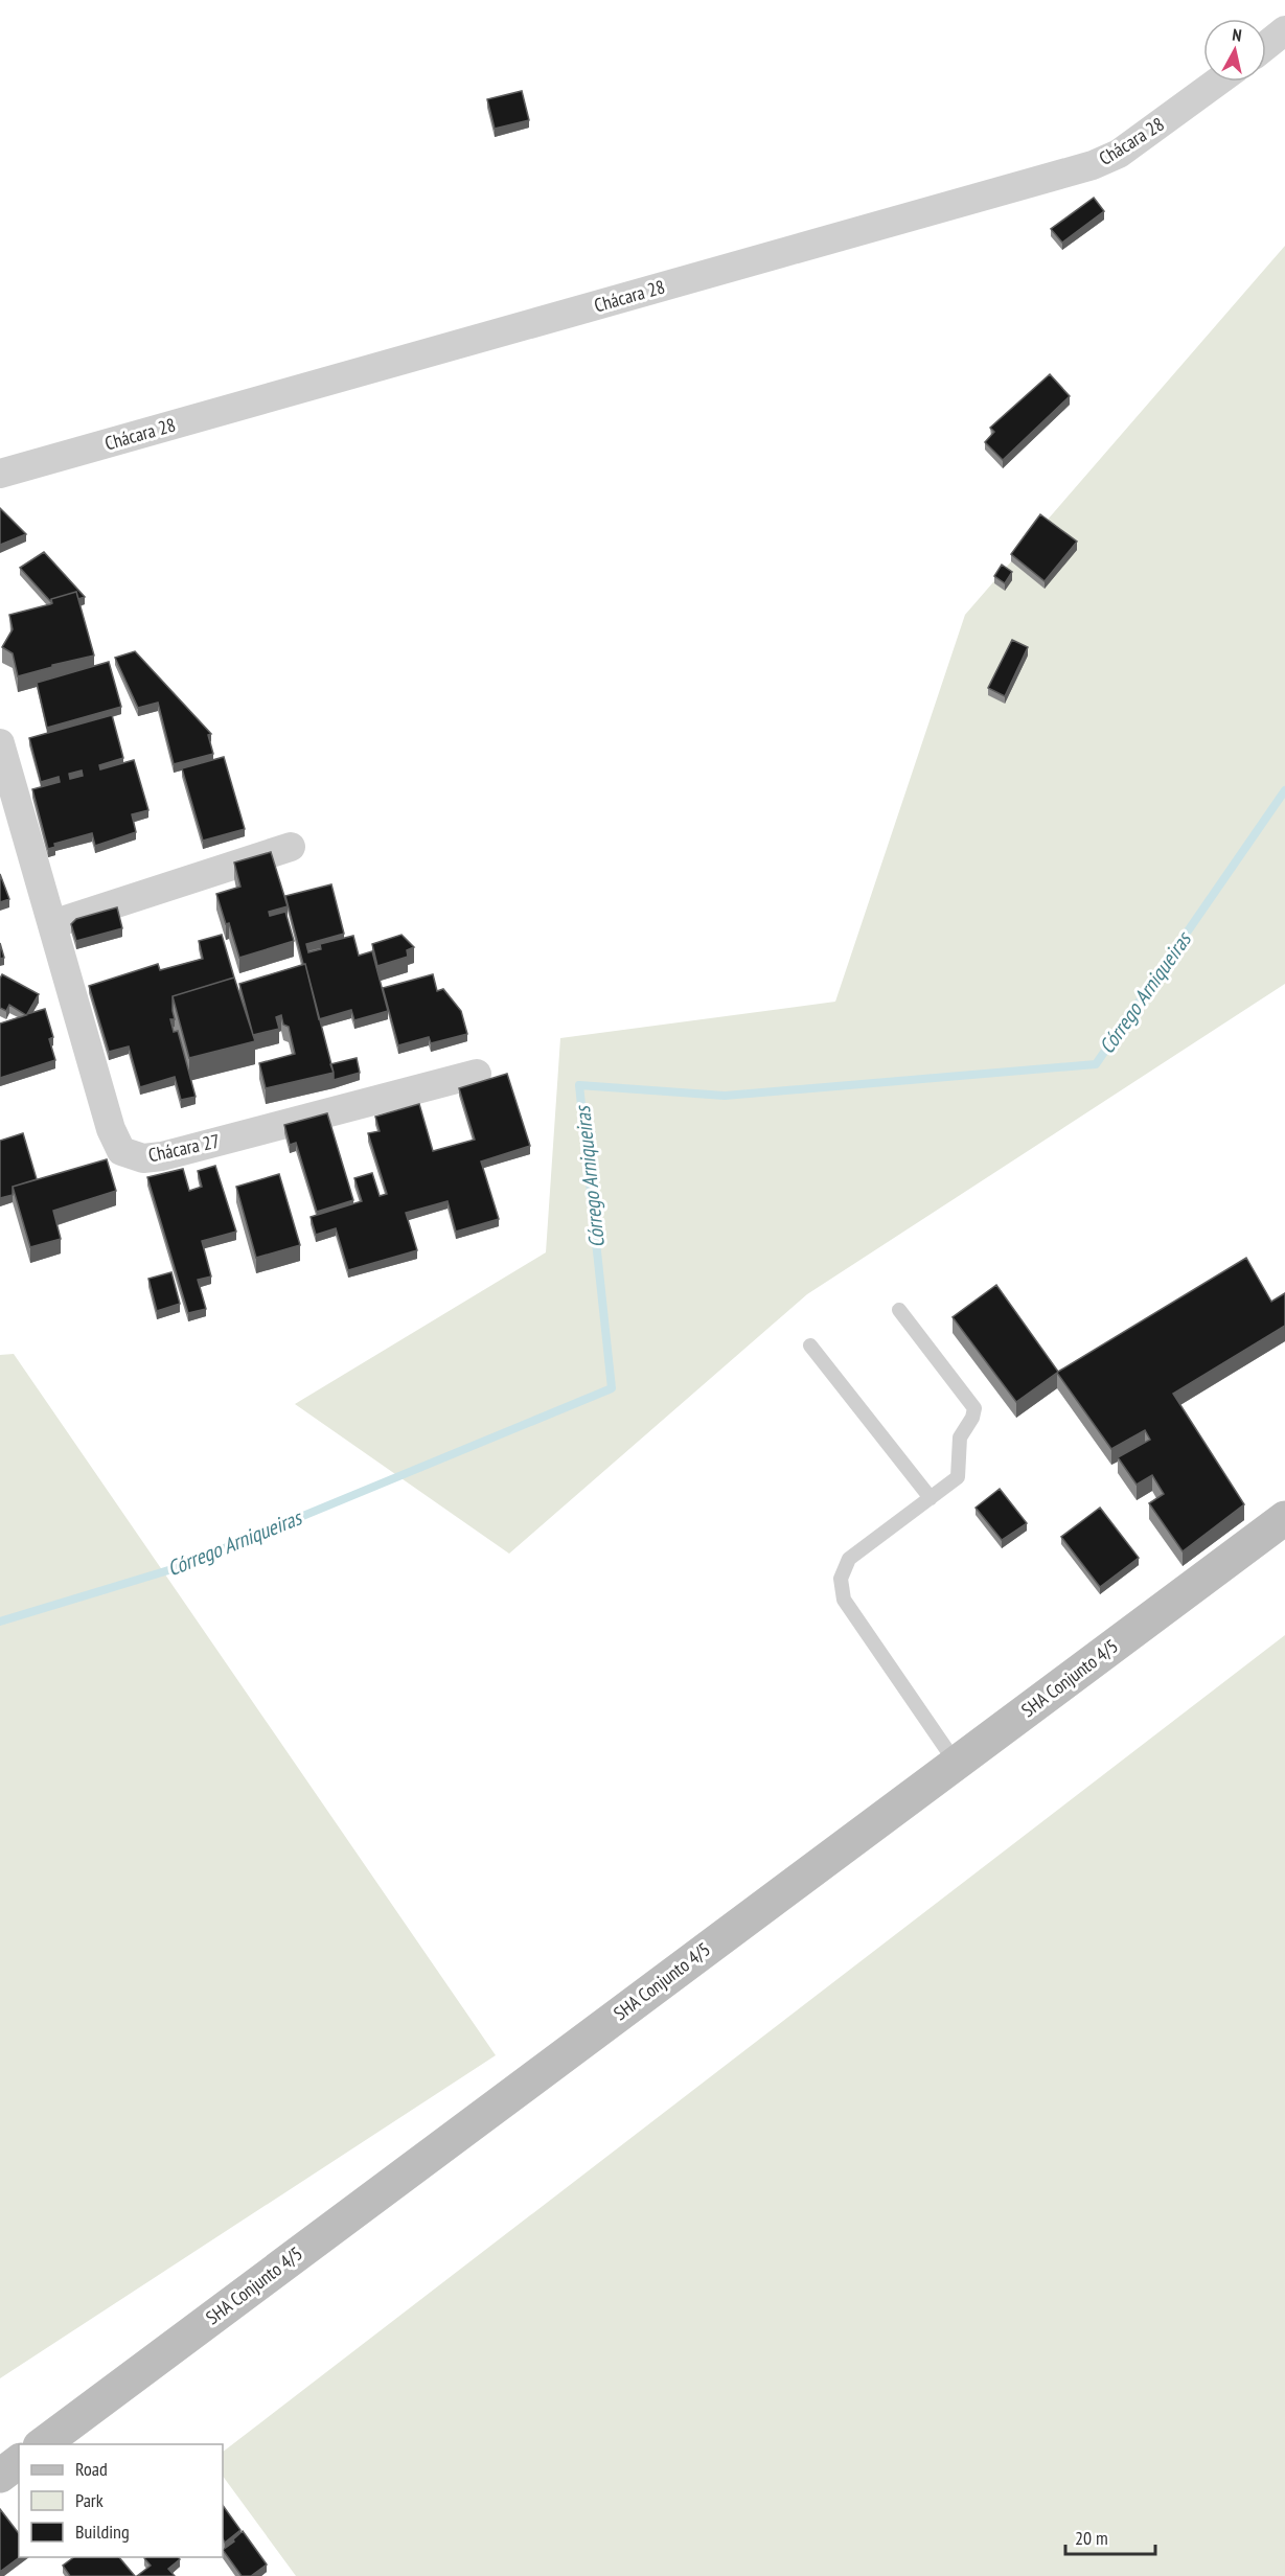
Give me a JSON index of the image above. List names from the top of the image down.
{
  "streets": {
    "street": ["Chácara 28", "Chácara 27", "SHA Conjunto 4/5"]
  },
  "water": ["Córrego Arniqueiras"],
  "legend": ["Road", "Park", "Building"],
  "scale_bar": "20 m",
  "north": "top"
}
